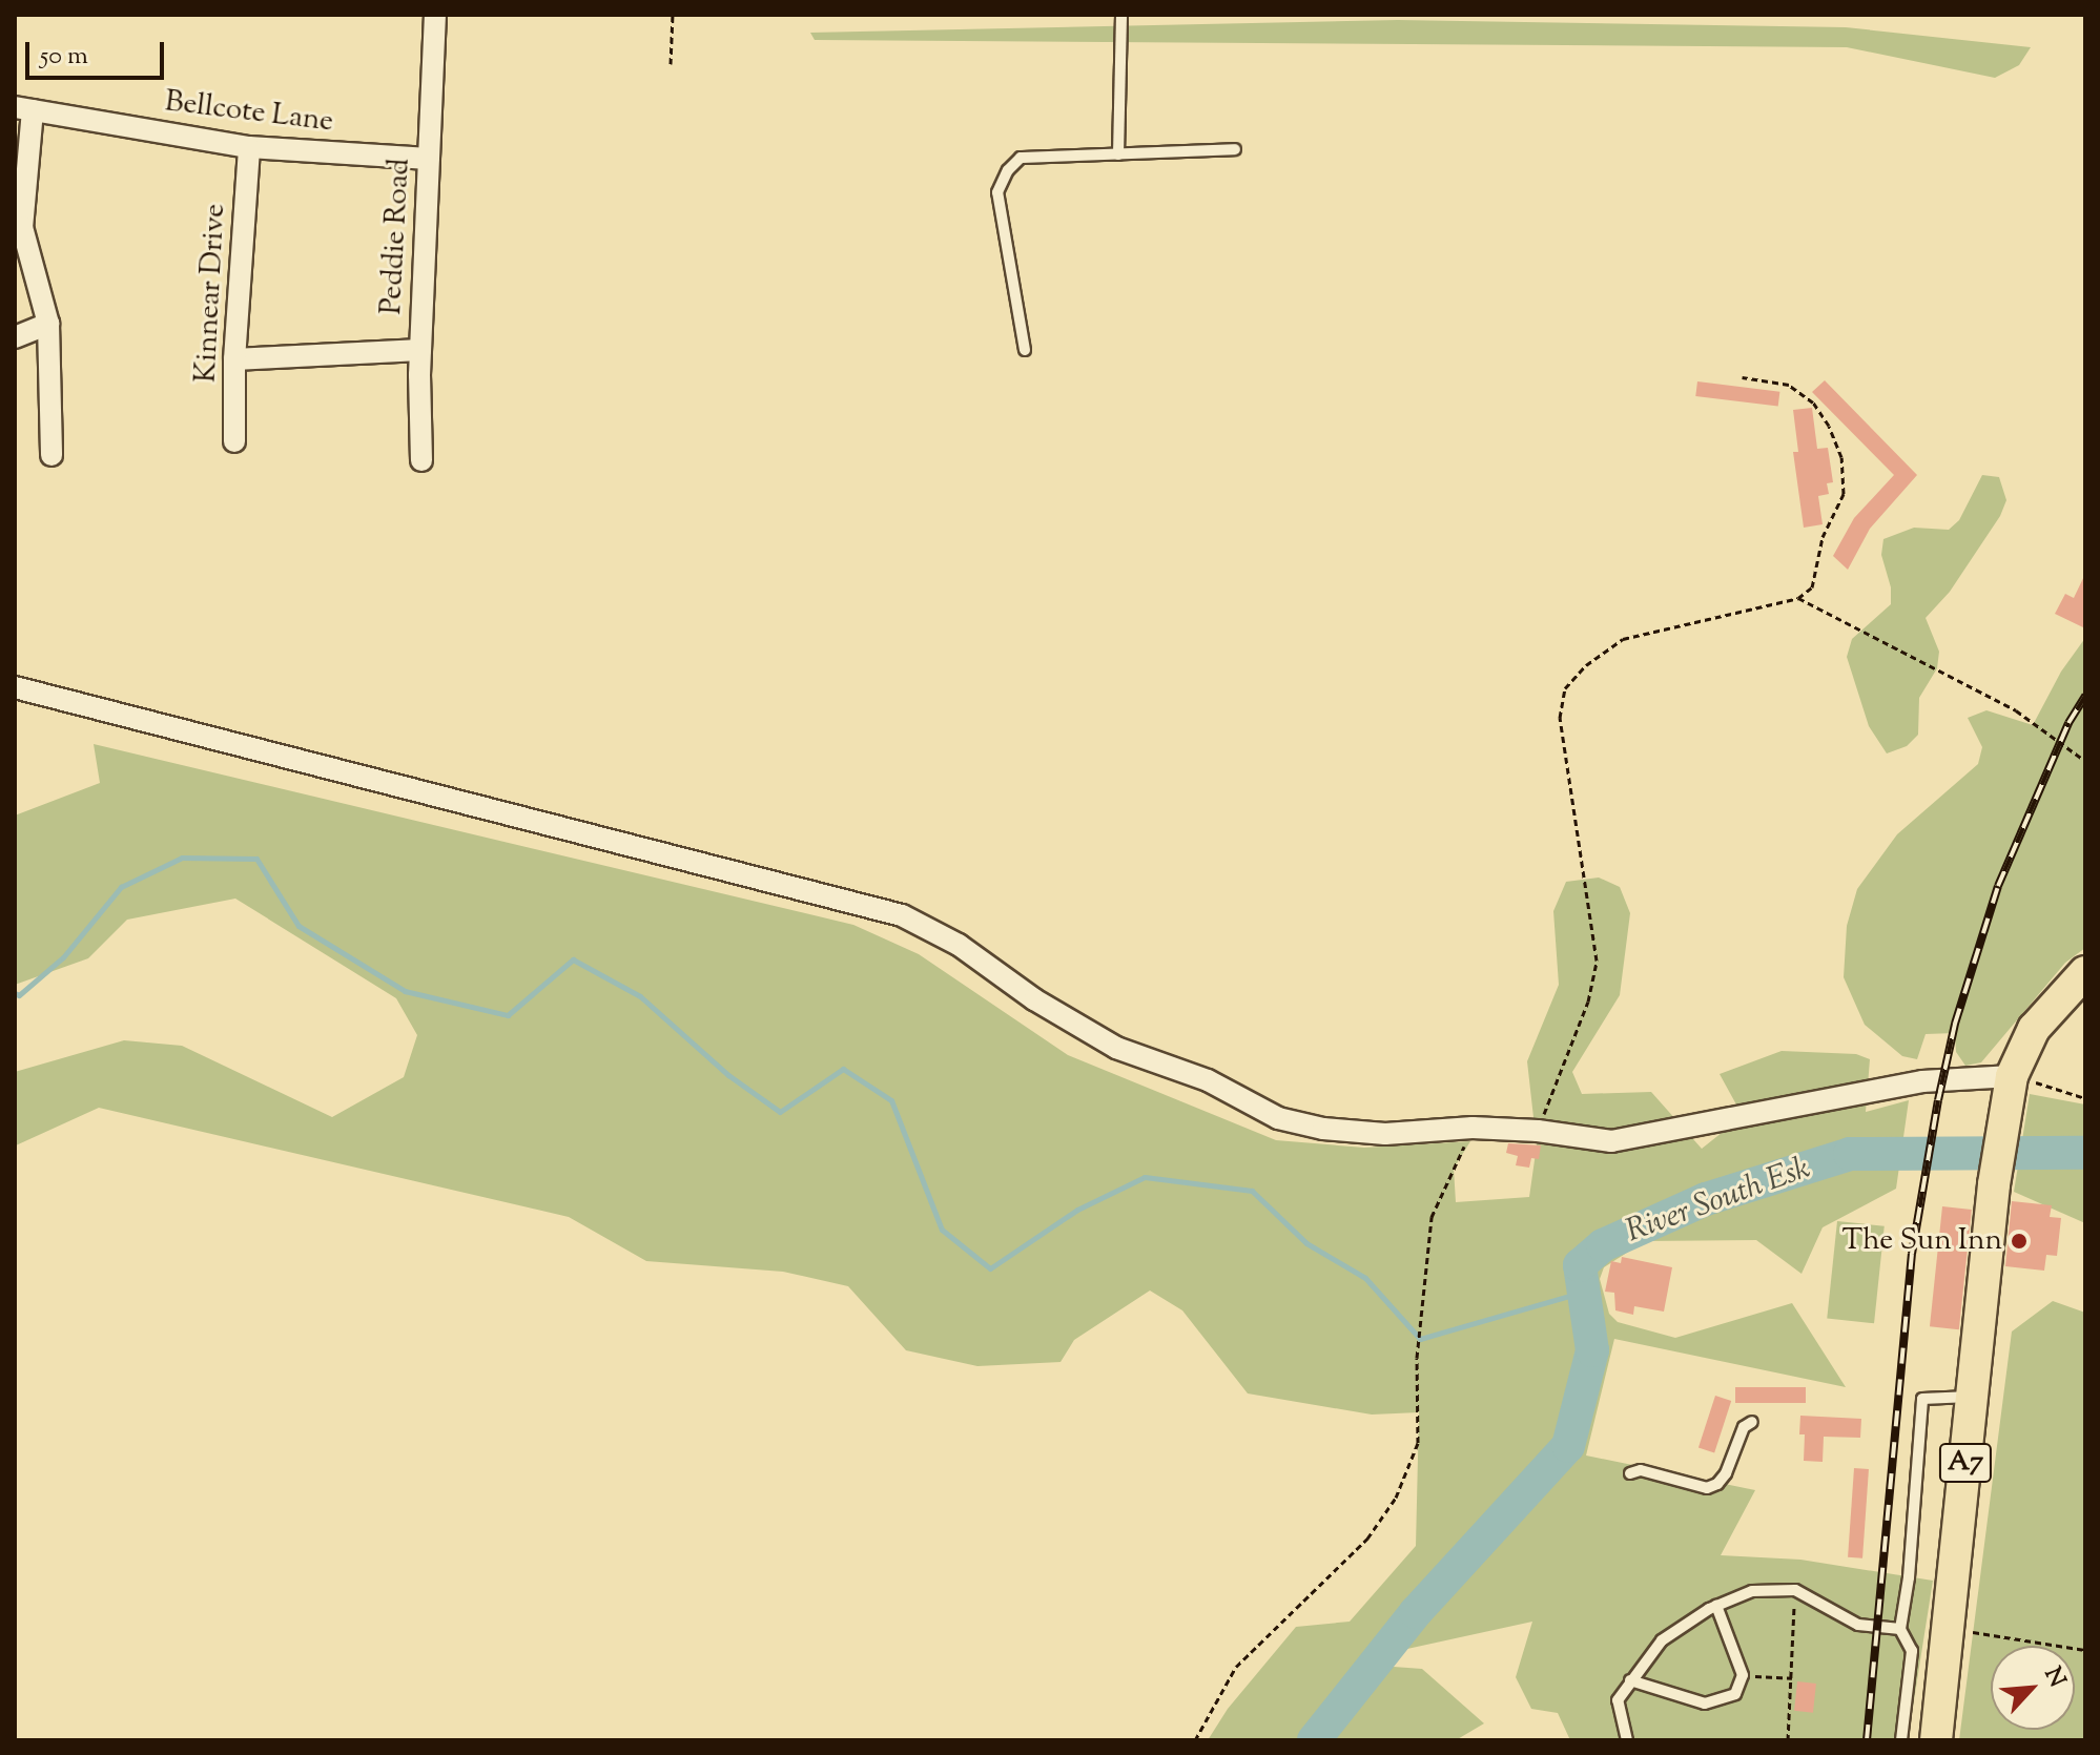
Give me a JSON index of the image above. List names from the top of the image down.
{
  "streets": {
    "main road": ["A7"],
    "street": ["Bellcote Lane", "Peddie Road", "Kinnear Drive"]
  },
  "crossings": [
    ["Bellcote Lane", "Peddie Road"],
    ["Bellcote Lane", "Kinnear Drive"]
  ],
  "water": ["River South Esk"],
  "places": ["The Sun Inn"],
  "scale_bar": "50 m",
  "north": "top right"
}
